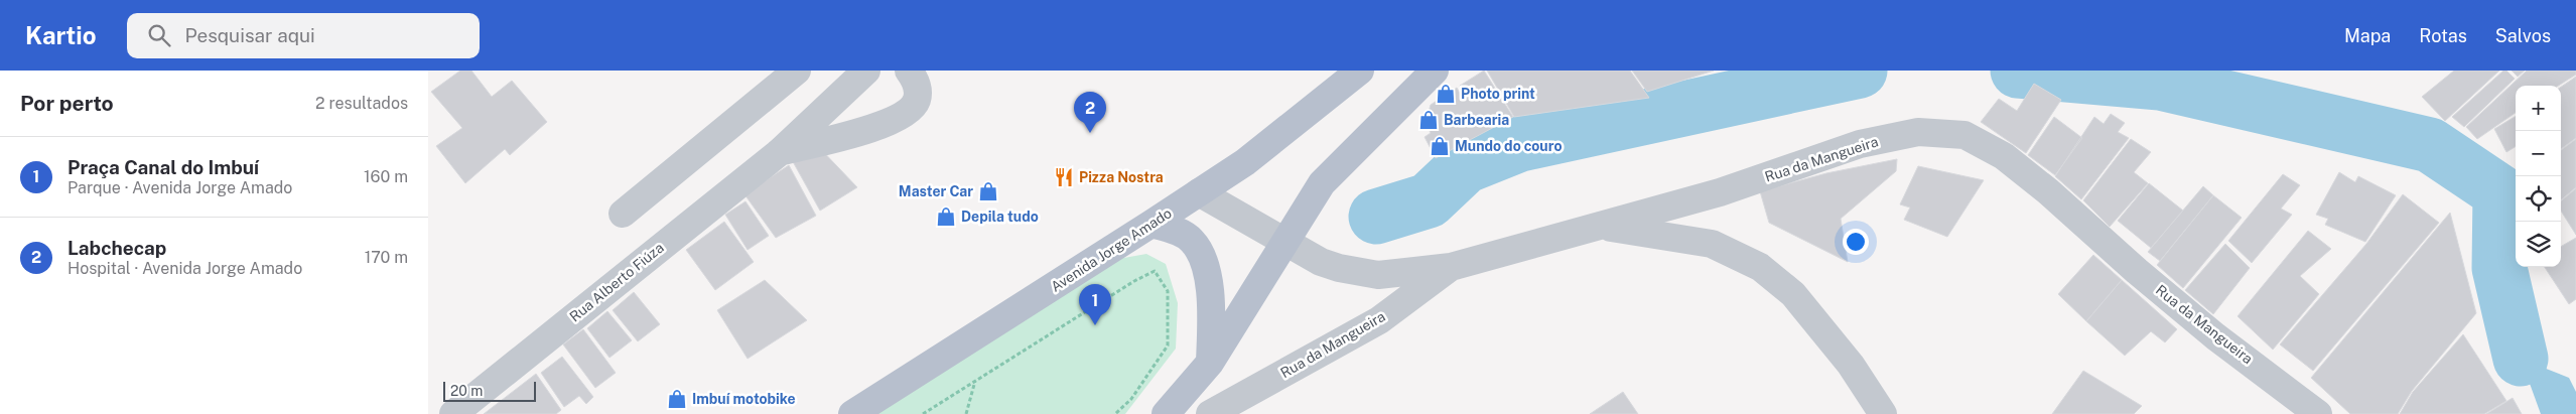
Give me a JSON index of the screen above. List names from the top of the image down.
{
  "streets": {
    "main road": ["Avenida Jorge Amado"],
    "street": ["Rua da Mangueira", "Rua Alberto Fiúza"]
  },
  "crossings": [
    ["Rua da Mangueira", "Avenida Jorge Amado"]
  ],
  "places": {
    "shop": [
      "Photo print",
      "Barbearia",
      "Mundo do couro",
      "Master Car",
      "Depila tudo",
      "Imbuí motobike"
    ],
    "restaurant": ["Pizza Nostra"]
  },
  "scale_bar": "20 m",
  "page": {
    "header": "Kartio",
    "search": "Pesquisar aqui",
    "nav": ["Mapa", "Rotas", "Salvos"],
    "heading": ["Por perto", "2 resultados"],
    "map_buttons": ["+", "−"],
    "pins": ["2", "1"],
    "list": [
      {
        "mark": "1",
        "name": "Praça Canal do Imbuí",
        "note": "Parque · Avenida Jorge Amado",
        "value": "160 m"
      },
      {
        "mark": "2",
        "name": "Labchecap",
        "note": "Hospital · Avenida Jorge Amado",
        "value": "170 m"
      }
    ],
    "scale": "20 m"
  }
}
